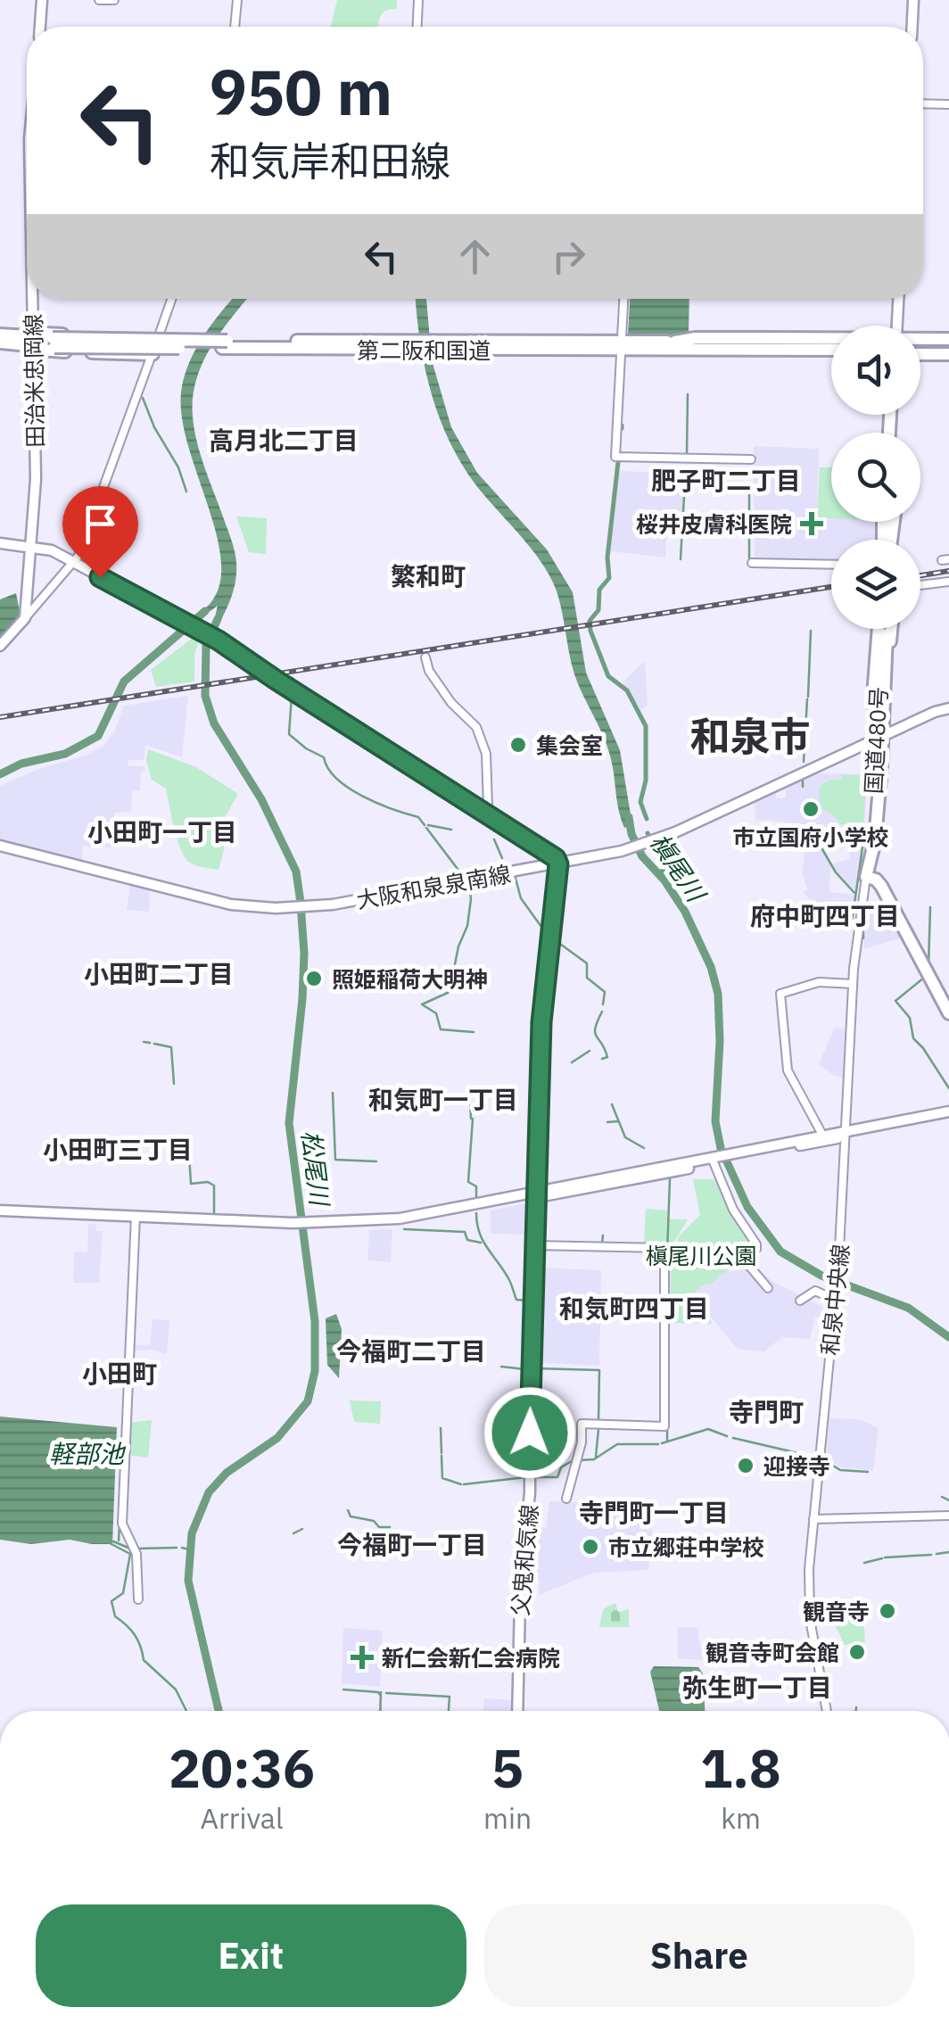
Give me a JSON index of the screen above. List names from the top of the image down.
{
  "streets": {
    "highway": ["第二阪和国道", "国道480号"],
    "main road": ["田治米忠岡線", "大阪和泉泉南線", "父鬼和気線"],
    "street": ["和泉中央線"]
  },
  "crossings": [
    ["第二阪和国道", "田治米忠岡線"],
    ["国道480号", "大阪和泉泉南線"],
    ["国道480号", "和泉中央線"],
    ["大阪和泉泉南線", "父鬼和気線"]
  ],
  "districts": [
    "高月北二丁目",
    "肥子町二丁目",
    "繁和町",
    "和泉市",
    "小田町一丁目",
    "府中町四丁目",
    "小田町二丁目",
    "和気町一丁目",
    "小田町三丁目",
    "和気町四丁目",
    "今福町二丁目",
    "小田町",
    "寺門町",
    "寺門町一丁目",
    "今福町一丁目",
    "弥生町一丁目"
  ],
  "water": ["槇尾川", "松尾川", "軽部池"],
  "parks": ["槇尾川公園"],
  "places": {
    "health": ["桜井皮膚科医院", "新仁会新仁会病院"],
    "other": [
      "集会室",
      "市立国府小学校",
      "照姫稲荷大明神",
      "迎接寺",
      "市立郷荘中学校",
      "観音寺",
      "観音寺町会館"
    ]
  },
  "page": {
    "turn": ["950 m", "和気岸和田線"],
    "eta": [
      "20:36",
      "Arrival",
      "5",
      "min",
      "1.8",
      "km"
    ],
    "buttons": ["Exit", "Share"]
  }
}
